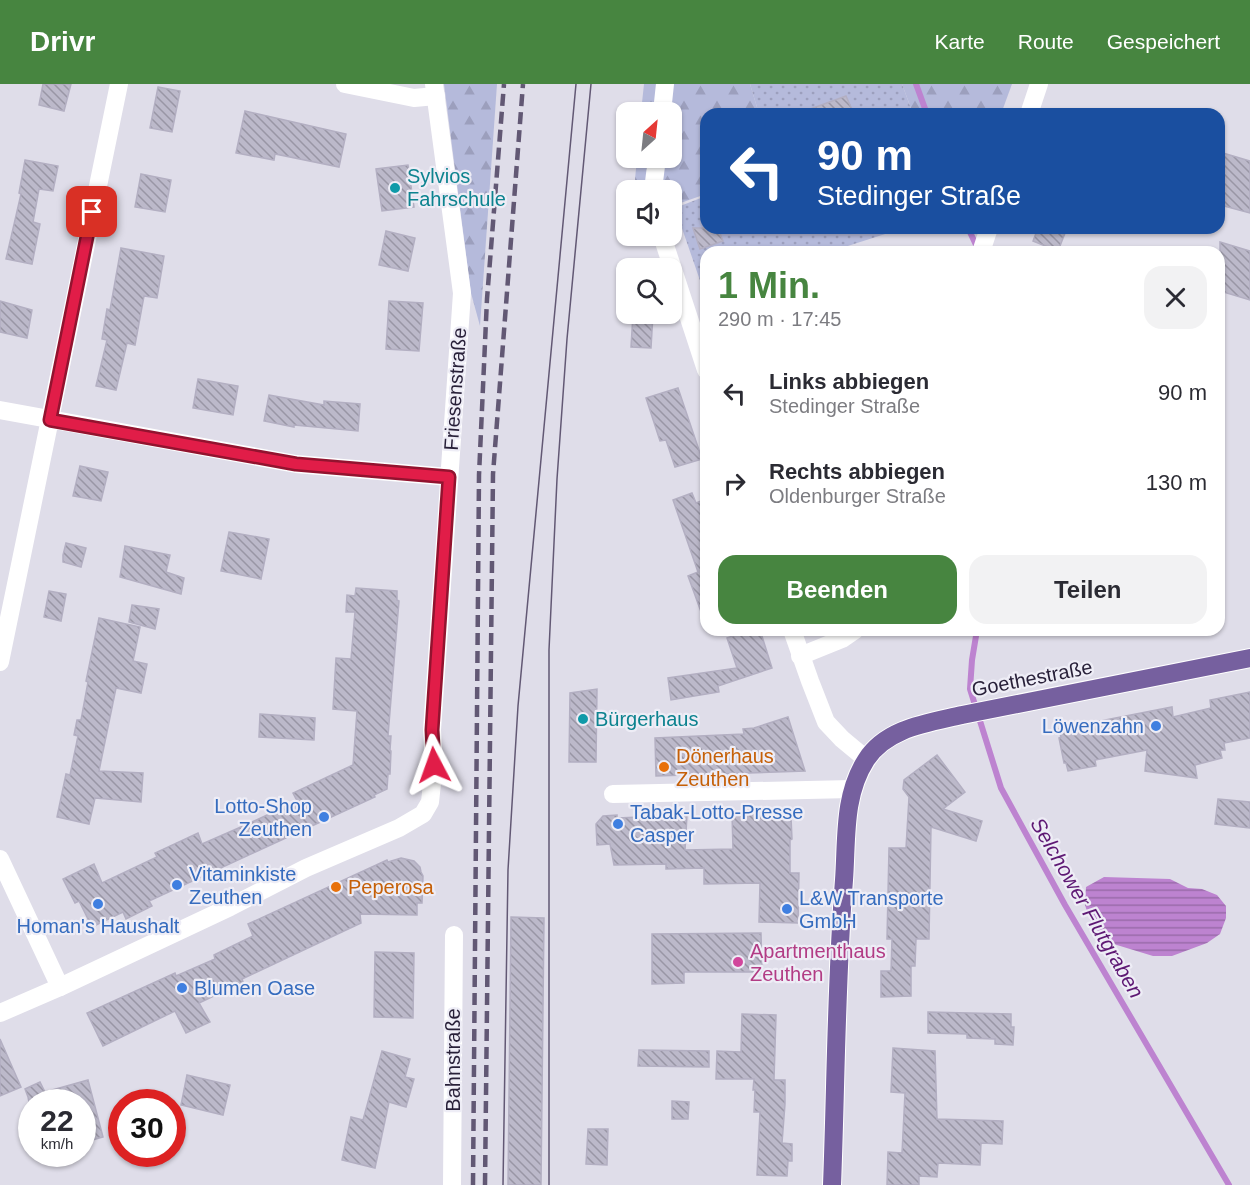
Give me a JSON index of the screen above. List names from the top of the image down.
{
  "streets": {
    "main road": ["Goethestraße"],
    "street": ["Friesenstraße", "Bahnstraße"]
  },
  "water": ["Selchower Flutgraben"],
  "places": [
    "Sylvios Fahrschule",
    "Bürgerhaus",
    "Löwenzahn",
    "Dönerhaus Zeuthen",
    "Lotto-Shop Zeuthen",
    "Tabak-Lotto-Presse Casper",
    "Vitaminkiste Zeuthen",
    "Peperosa",
    "Homan's Haushalt",
    "L&W Transporte GmbH",
    "Apartmenthaus Zeuthen",
    "Blumen Oase"
  ],
  "north": "top right",
  "page": {
    "header": "Drivr",
    "nav": ["Karte", "Route", "Gespeichert"],
    "turn": ["90 m", "Stedinger Straße"],
    "heading": ["1 Min.", "290 m · 17:45"],
    "list": [
      {
        "name": "Links abbiegen",
        "note": "Stedinger Straße",
        "value": "90 m"
      },
      {
        "name": "Rechts abbiegen",
        "note": "Oldenburger Straße",
        "value": "130 m"
      }
    ],
    "buttons": ["Beenden", "Teilen"],
    "speed": "22 km/h",
    "limit": "30"
  }
}
